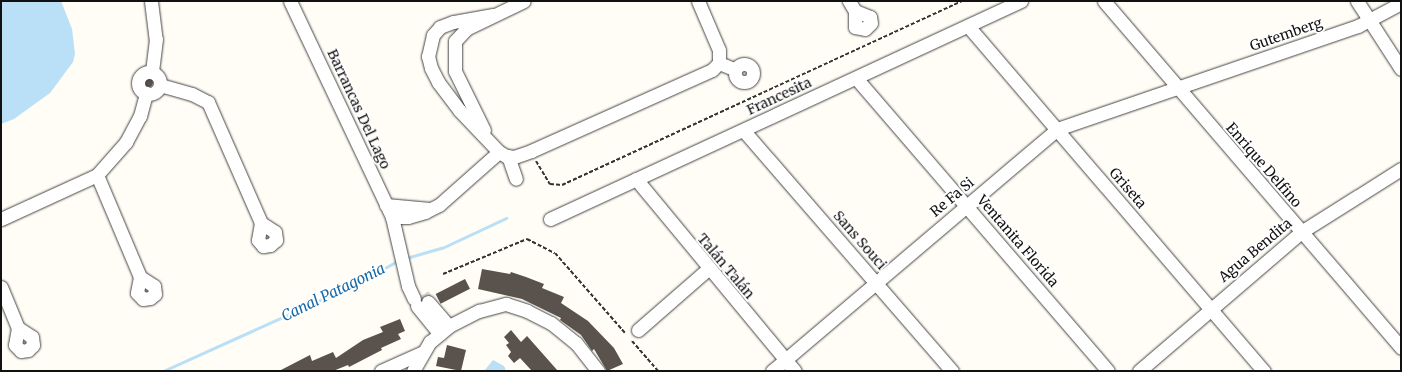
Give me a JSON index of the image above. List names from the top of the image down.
{
  "streets": {
    "street": [
      "Gutemberg",
      "Francesita",
      "Barrancas Del Lago",
      "Enrique Delfino",
      "Griseta",
      "Re Fa Si",
      "Sans Souci",
      "Ventanita Florida",
      "Agua Bendita",
      "Talán Talán"
    ]
  },
  "crossings": [
    ["Gutemberg", "Enrique Delfino"],
    ["Gutemberg", "Re Fa Si"],
    ["Francesita", "Griseta"],
    ["Francesita", "Sans Souci"],
    ["Francesita", "Ventanita Florida"],
    ["Francesita", "Talán Talán"],
    ["Enrique Delfino", "Re Fa Si"],
    ["Enrique Delfino", "Agua Bendita"],
    ["Griseta", "Re Fa Si"],
    ["Griseta", "Agua Bendita"],
    ["Re Fa Si", "Sans Souci"],
    ["Re Fa Si", "Ventanita Florida"],
    ["Re Fa Si", "Talán Talán"]
  ],
  "water": ["Canal Patagonia"]
}
